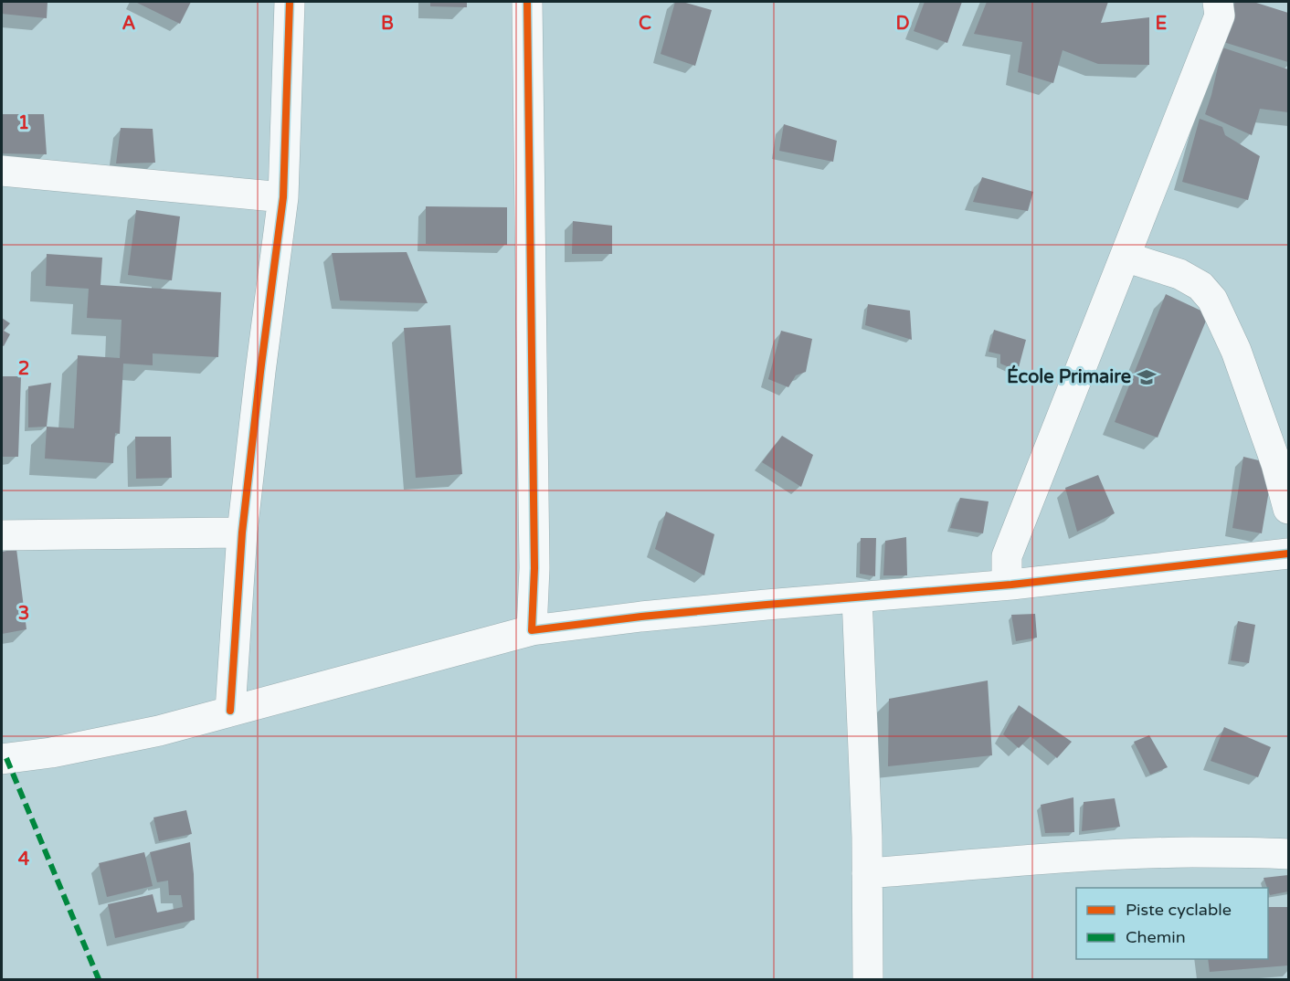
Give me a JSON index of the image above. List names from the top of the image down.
{
  "places": {
    "school or university": ["École Primaire"]
  },
  "legend": ["Piste cyclable", "Chemin"],
  "grid": {
    "columns": [
      "A",
      "B",
      "C",
      "D",
      "E"
    ],
    "rows": [
      "1",
      "2",
      "3",
      "4"
    ]
  }
}
